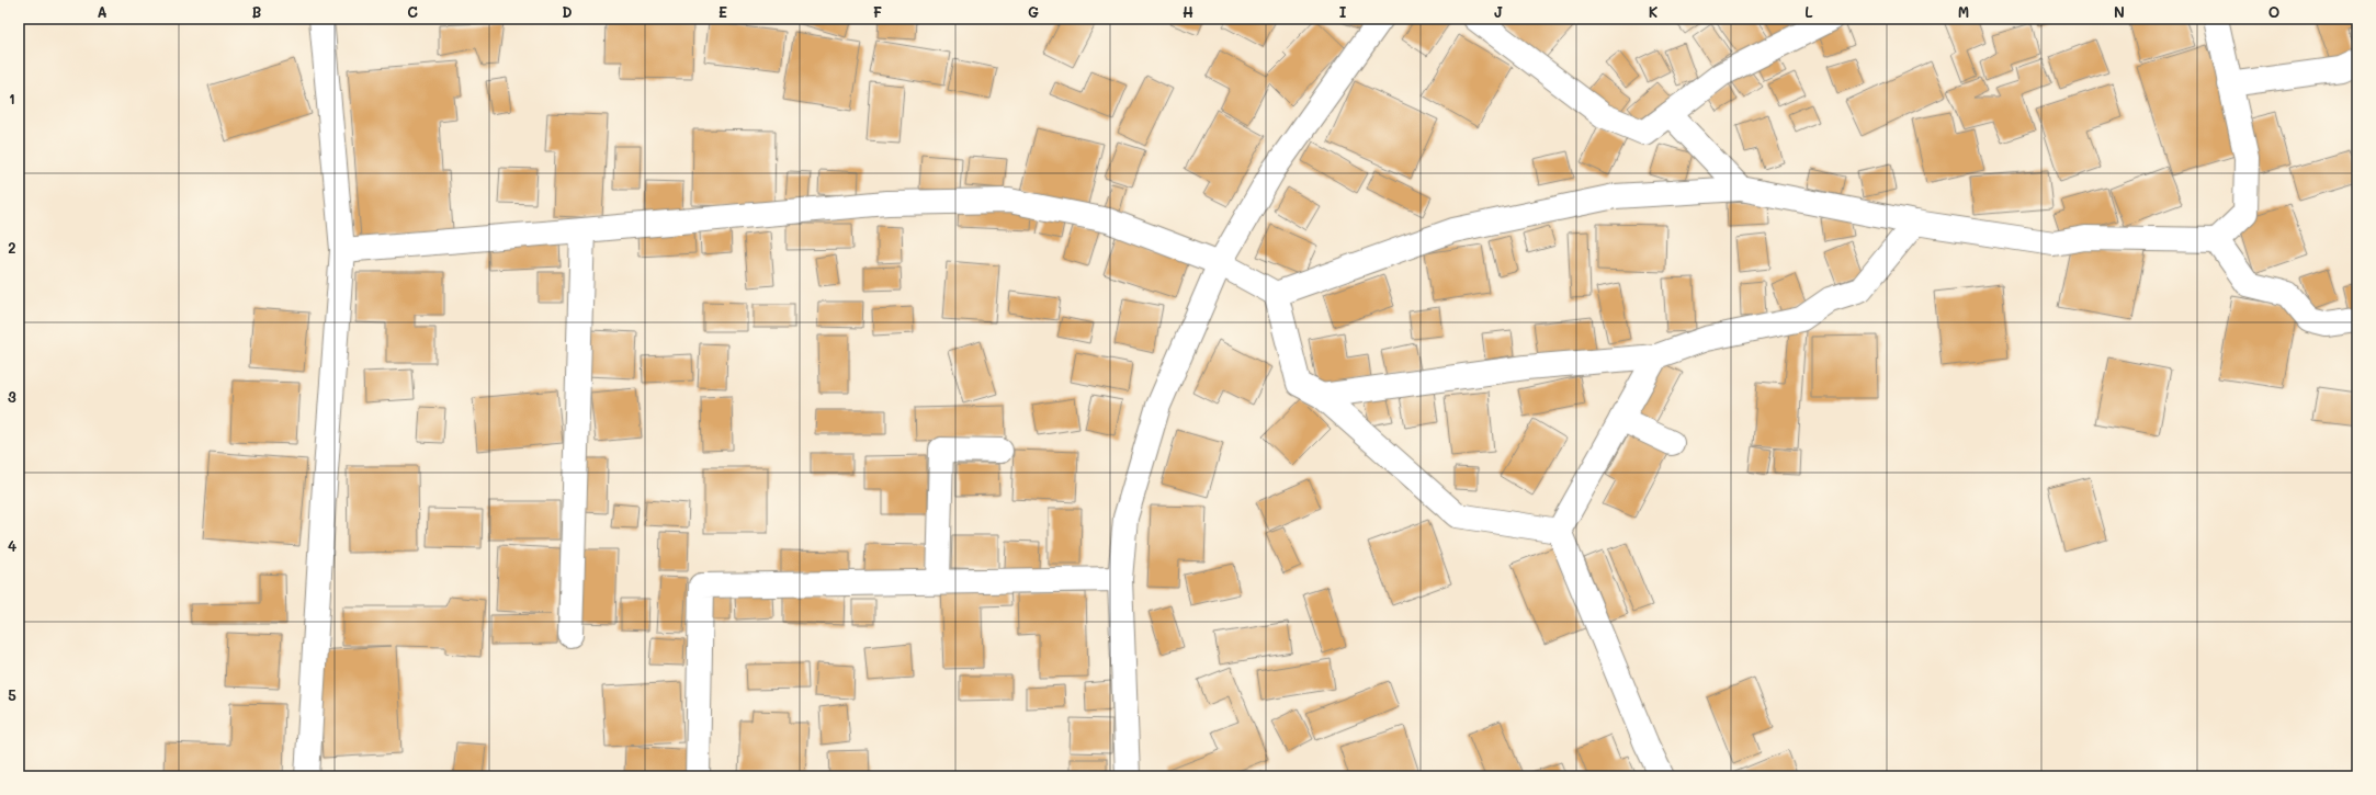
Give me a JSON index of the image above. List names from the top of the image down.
{
  "grid": {
    "columns": [
      "A",
      "B",
      "C",
      "D",
      "E",
      "F",
      "G",
      "H",
      "I",
      "J",
      "K",
      "L",
      "M",
      "N",
      "O"
    ],
    "rows": [
      "1",
      "2",
      "3",
      "4",
      "5"
    ]
  }
}
